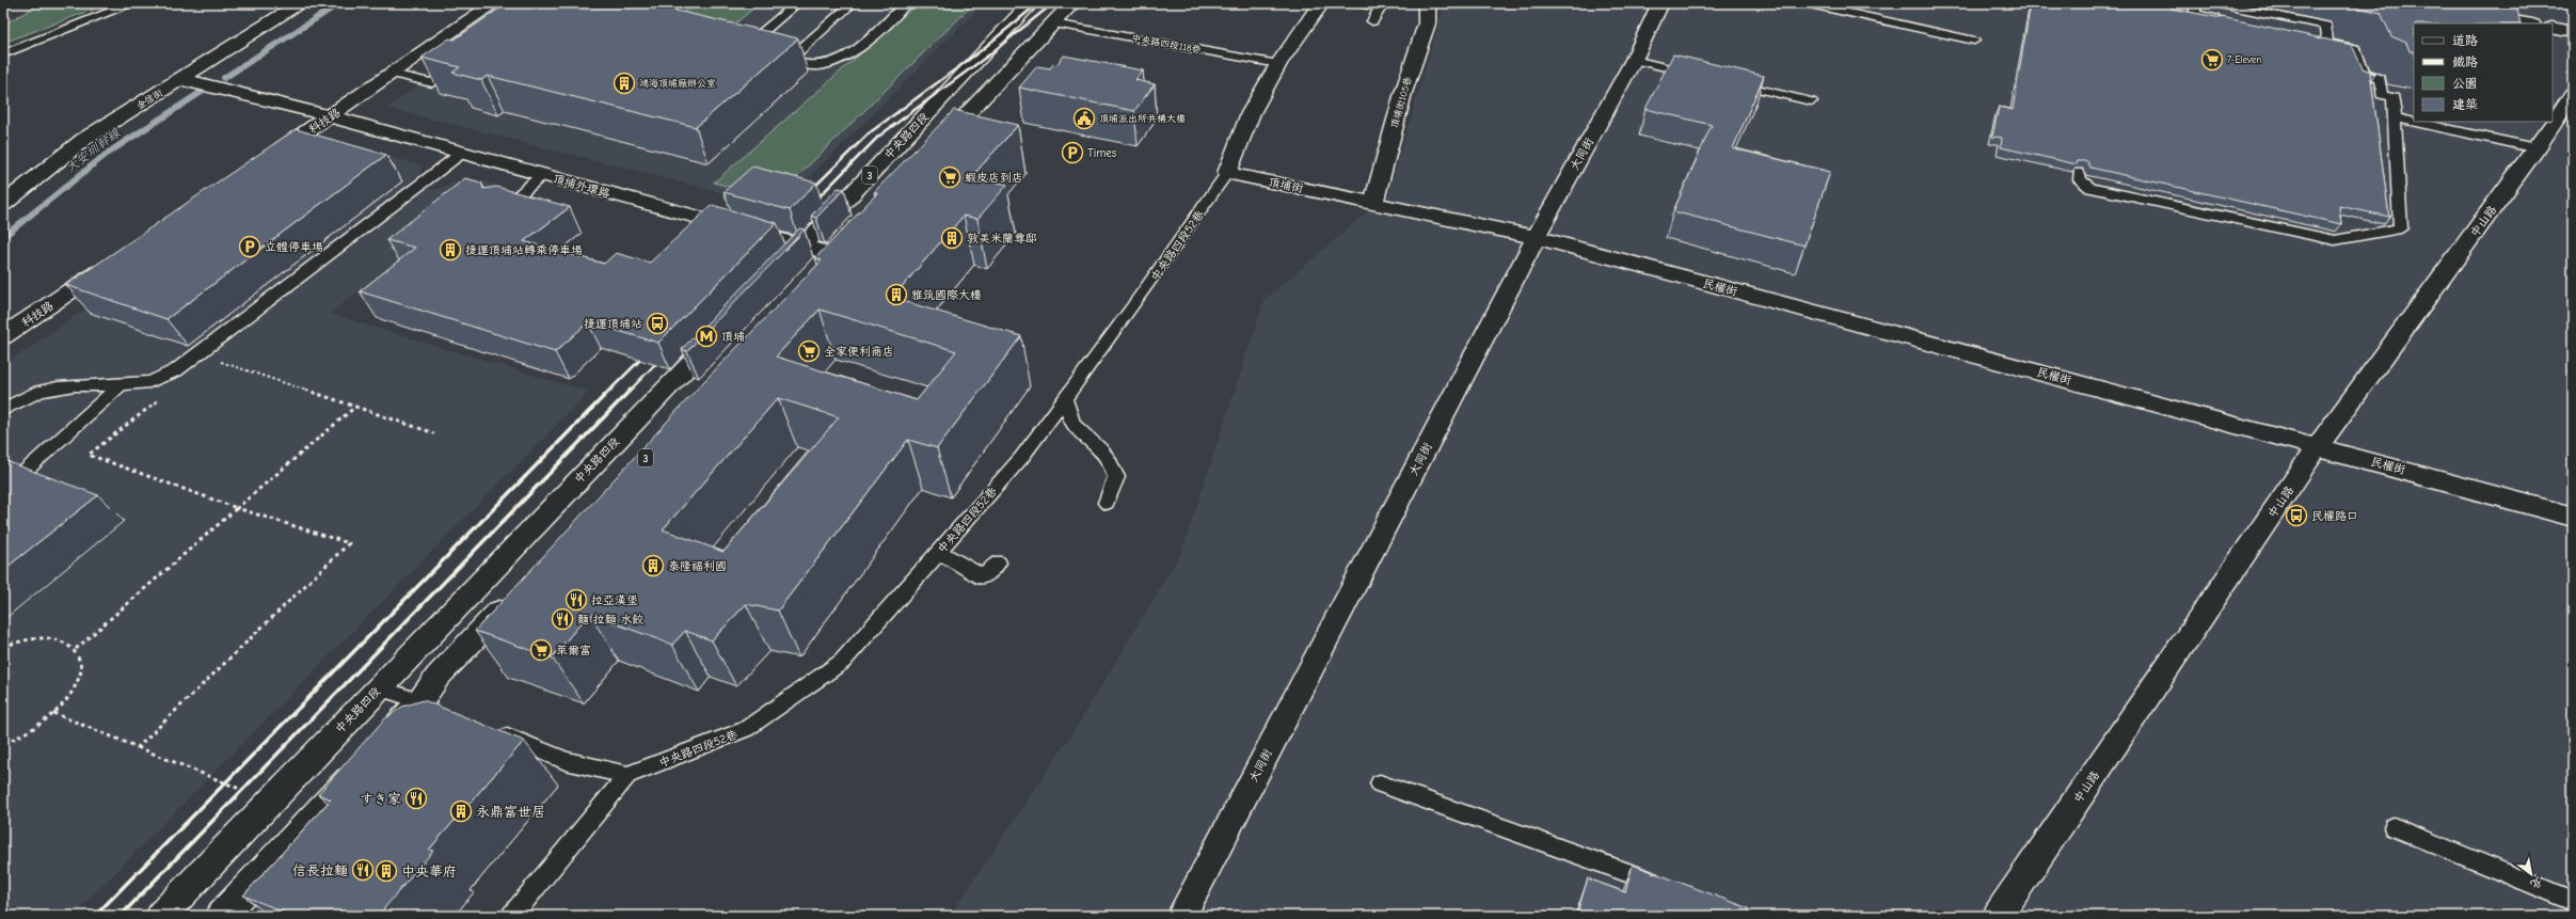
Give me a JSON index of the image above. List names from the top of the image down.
{
  "streets": {
    "street": [
      "金信街",
      "頂埔街105巷",
      "科技路",
      "中央路四段",
      "大同街",
      "3",
      "頂埔街",
      "頂埔外環路",
      "中山路",
      "民權街"
    ],
    "lane": ["中央路四段118巷", "中央路四段52巷"]
  },
  "crossings": [
    ["金信街", "頂埔外環路"],
    ["頂埔街105巷", "頂埔街"],
    ["科技路", "頂埔外環路"],
    ["中央路四段", "頂埔外環路"],
    ["大同街", "頂埔街"],
    ["大同街", "民權街"],
    ["頂埔街", "中央路四段52巷"],
    ["頂埔街", "民權街"],
    ["中山路", "民權街"]
  ],
  "water": ["大安圳幹線"],
  "places": {
    "supermarket": [
      "7-Eleven",
      "蝦皮店到店",
      "全家便利商店",
      "萊爾富"
    ],
    "building": [
      "鴻海頂埔廠辦公室",
      "敦美米蘭尊邸",
      "捷運頂埔站轉乘停車場",
      "雅筑國際大樓",
      "泰隆福利國",
      "永鼎富世居",
      "中央華府"
    ],
    "public building": ["頂埔派出所共構大樓"],
    "parking": ["Times", "立體停車場"],
    "bus stop": ["捷運頂埔站", "民權路口"],
    "metro station": ["頂埔"],
    "restaurant": [
      "拉亞漢堡",
      "麵 拉麵 水餃",
      "すき家",
      "信長拉麵"
    ]
  },
  "legend": [
    "道路",
    "鐵路",
    "公園",
    "建築"
  ],
  "north": "bottom right"
}
